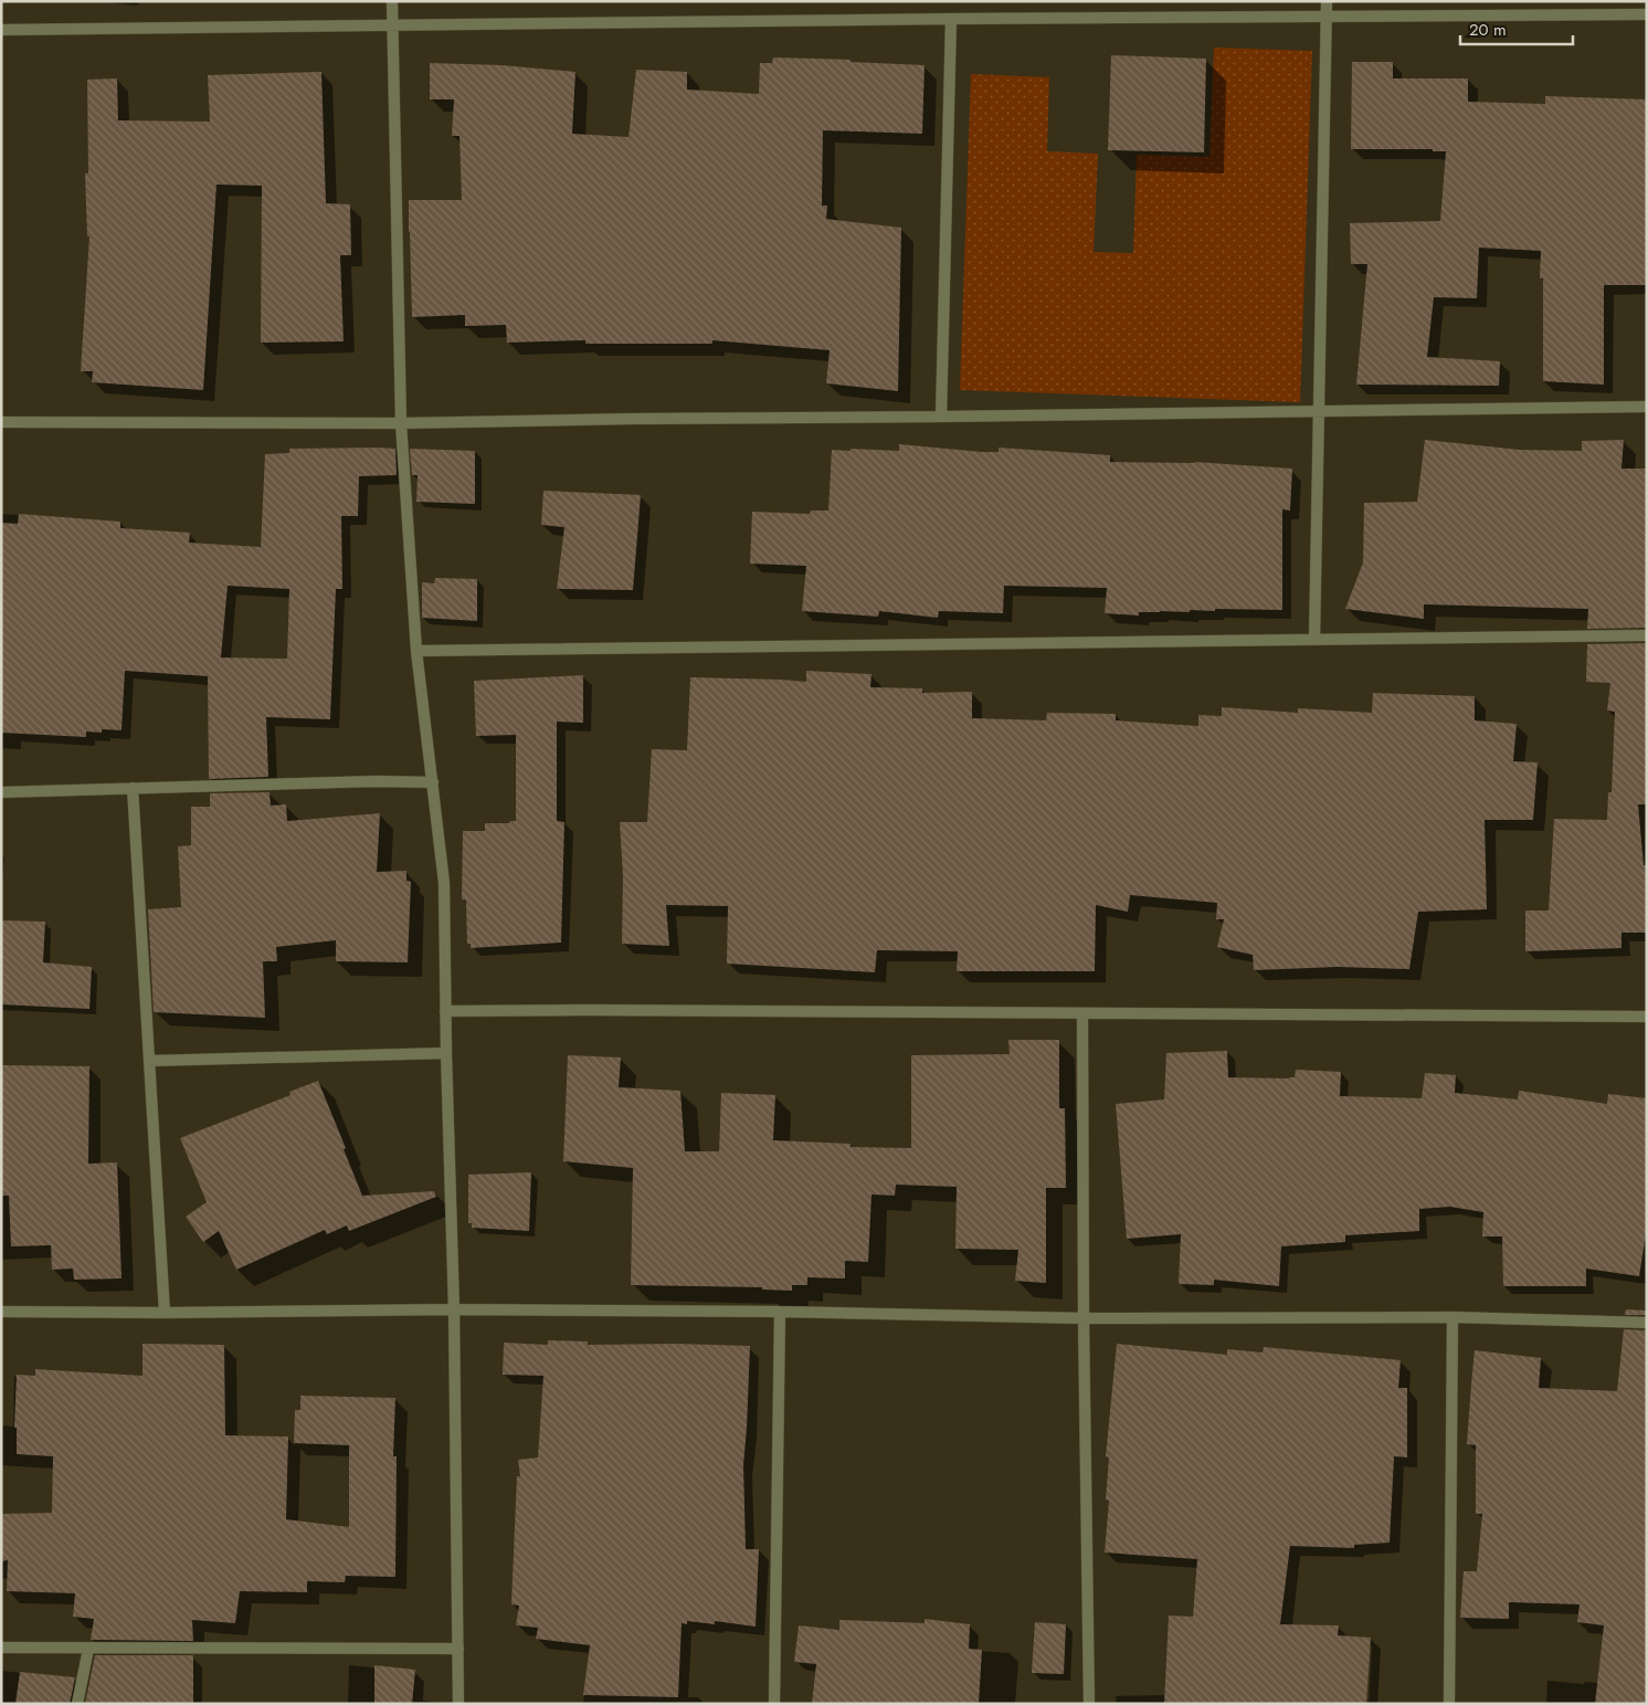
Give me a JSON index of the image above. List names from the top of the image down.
{
  "scale_bar": "20 m"
}
